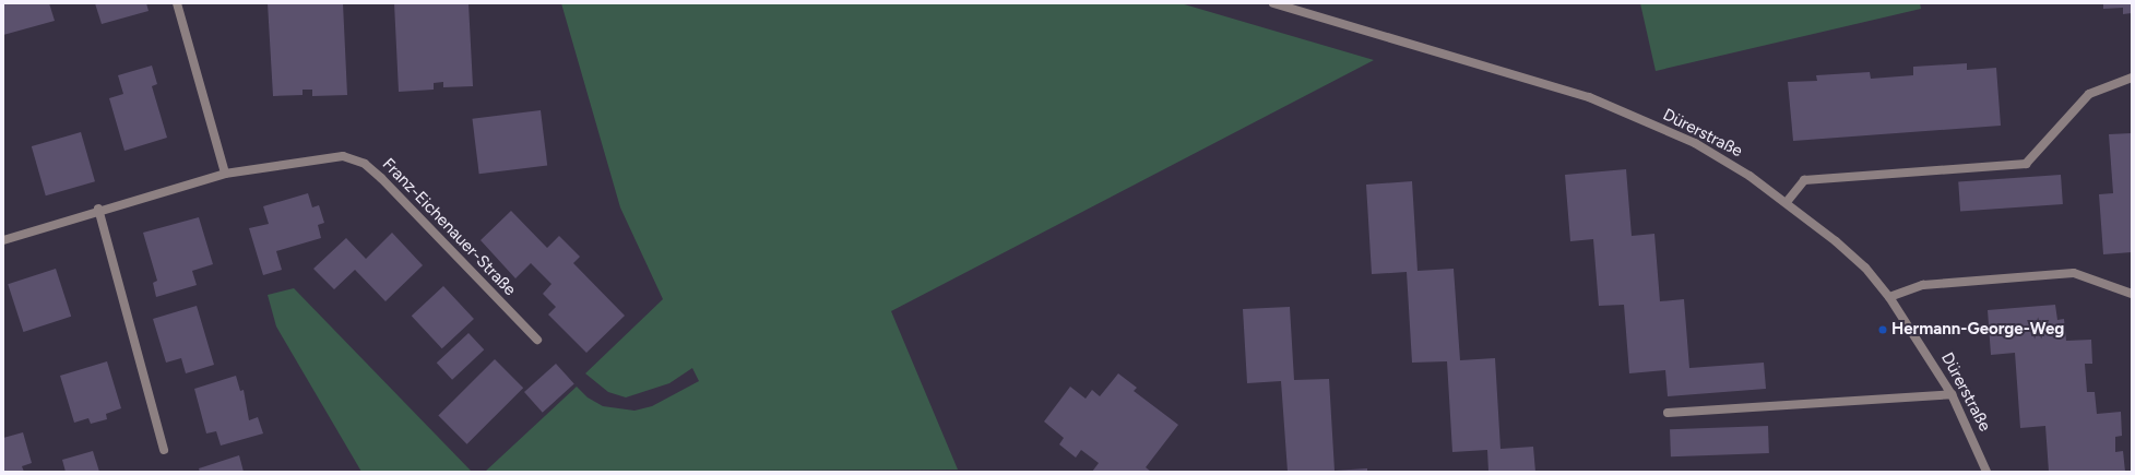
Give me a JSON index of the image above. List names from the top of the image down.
{
  "streets": {
    "street": ["Dürerstraße", "Franz-Eichenauer-Straße"]
  },
  "places": ["Hermann-George-Weg"]
}
